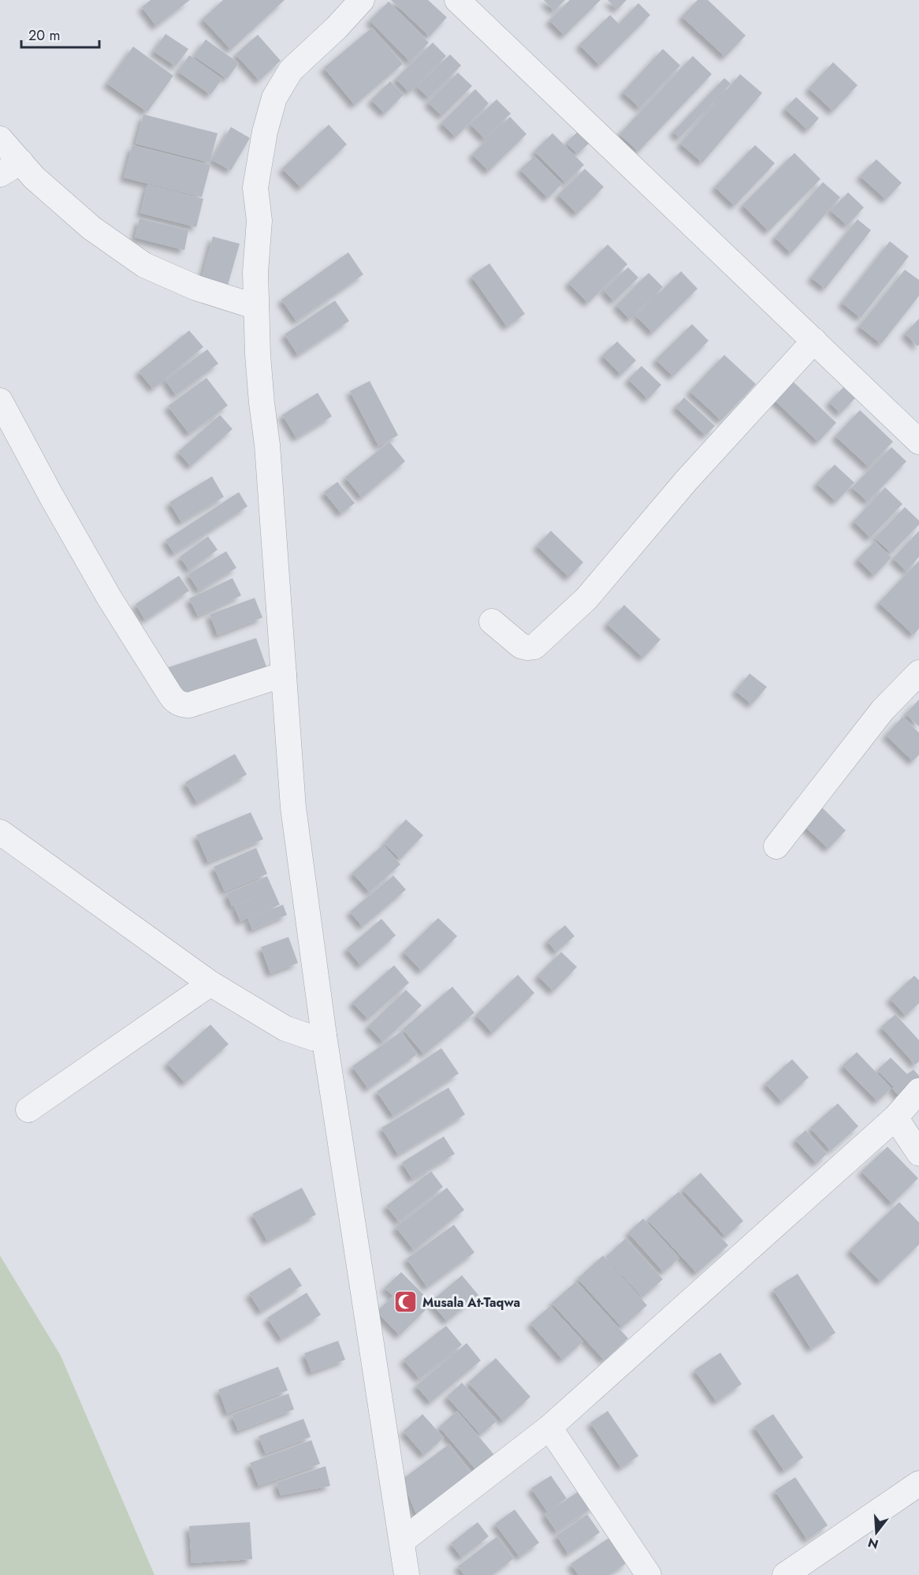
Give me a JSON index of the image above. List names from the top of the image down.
{
  "places": {
    "mosque": ["Musala At-Taqwa"]
  },
  "scale_bar": "20 m",
  "north": "bottom"
}
